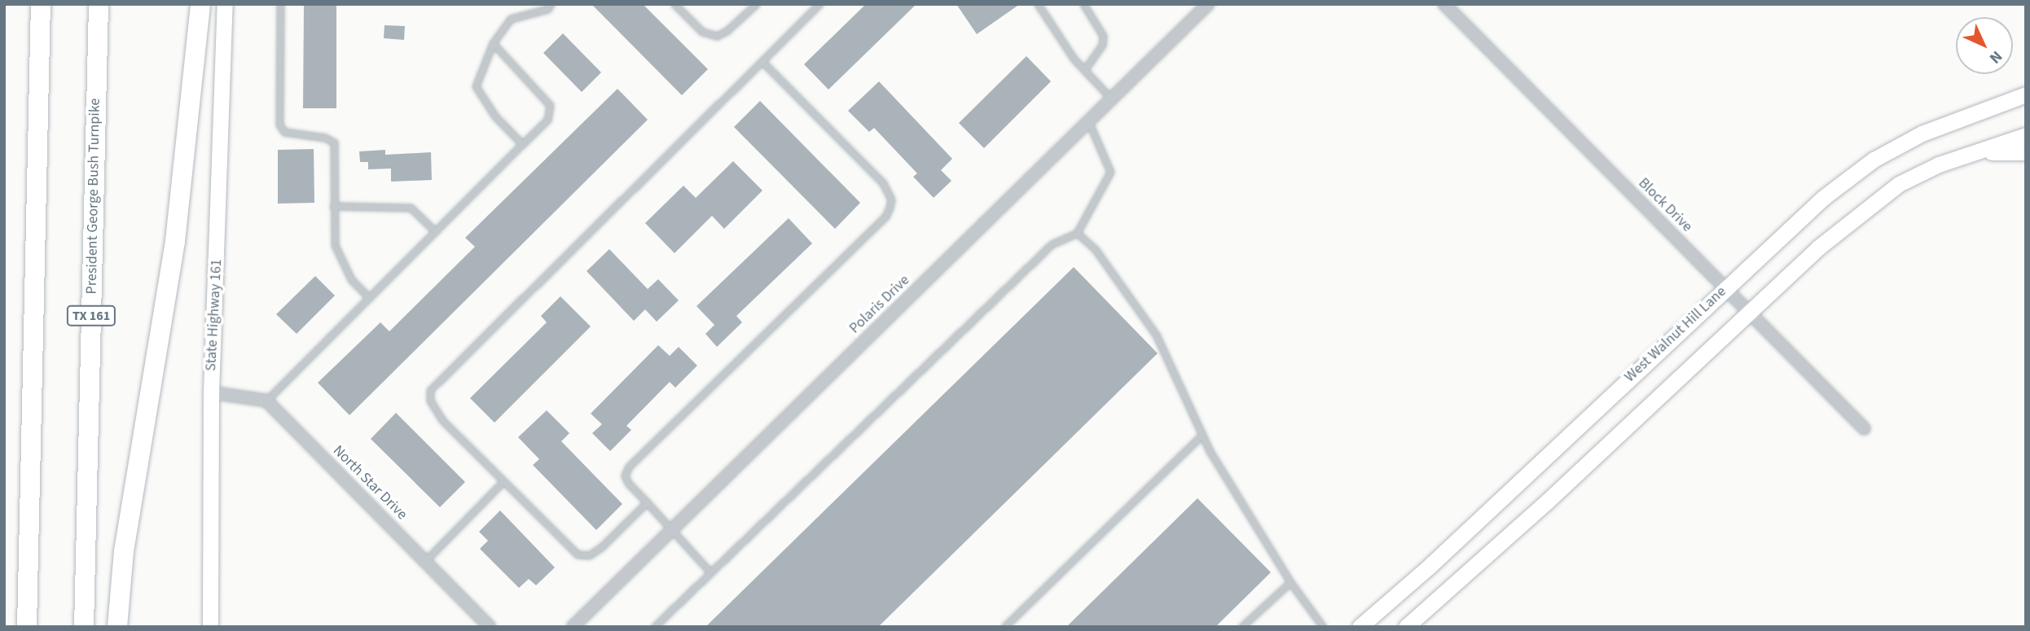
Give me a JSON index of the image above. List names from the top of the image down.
{
  "streets": {
    "highway": ["President George Bush Turnpike", "TX 161"],
    "main road": ["State Highway 161", "West Walnut Hill Lane"],
    "street": ["Block Drive", "Polaris Drive", "North Star Drive"]
  },
  "crossings": [
    ["Block Drive", "West Walnut Hill Lane"]
  ],
  "north": "bottom right"
}
